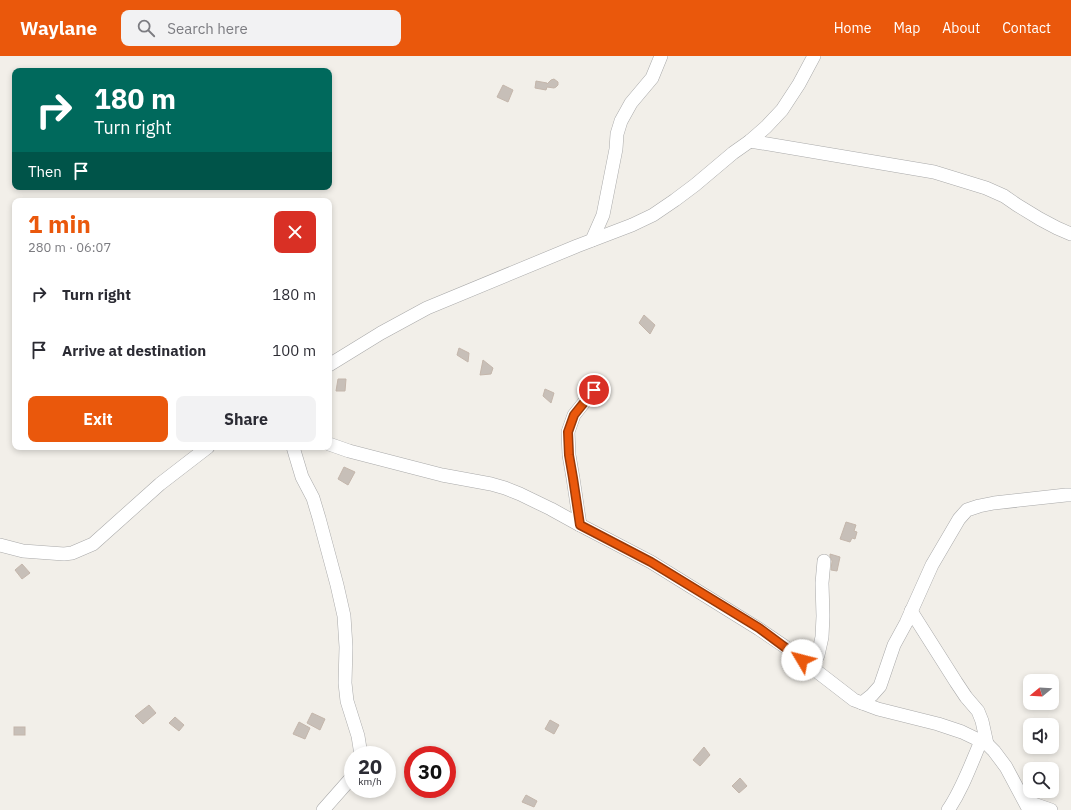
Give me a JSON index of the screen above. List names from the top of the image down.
{
  "north": "left",
  "page": {
    "header": "Waylane",
    "search": "Search here",
    "nav": [
      "Home",
      "Map",
      "About",
      "Contact"
    ],
    "turn": ["180 m", "Turn right"],
    "then": "Then",
    "heading": ["1 min", "280 m · 06:07"],
    "list": [
      {
        "name": "Turn right",
        "value": "180 m"
      },
      {
        "name": "Arrive at destination",
        "value": "100 m"
      }
    ],
    "buttons": ["Exit", "Share"],
    "speed": "20 km/h",
    "limit": "30"
  }
}
